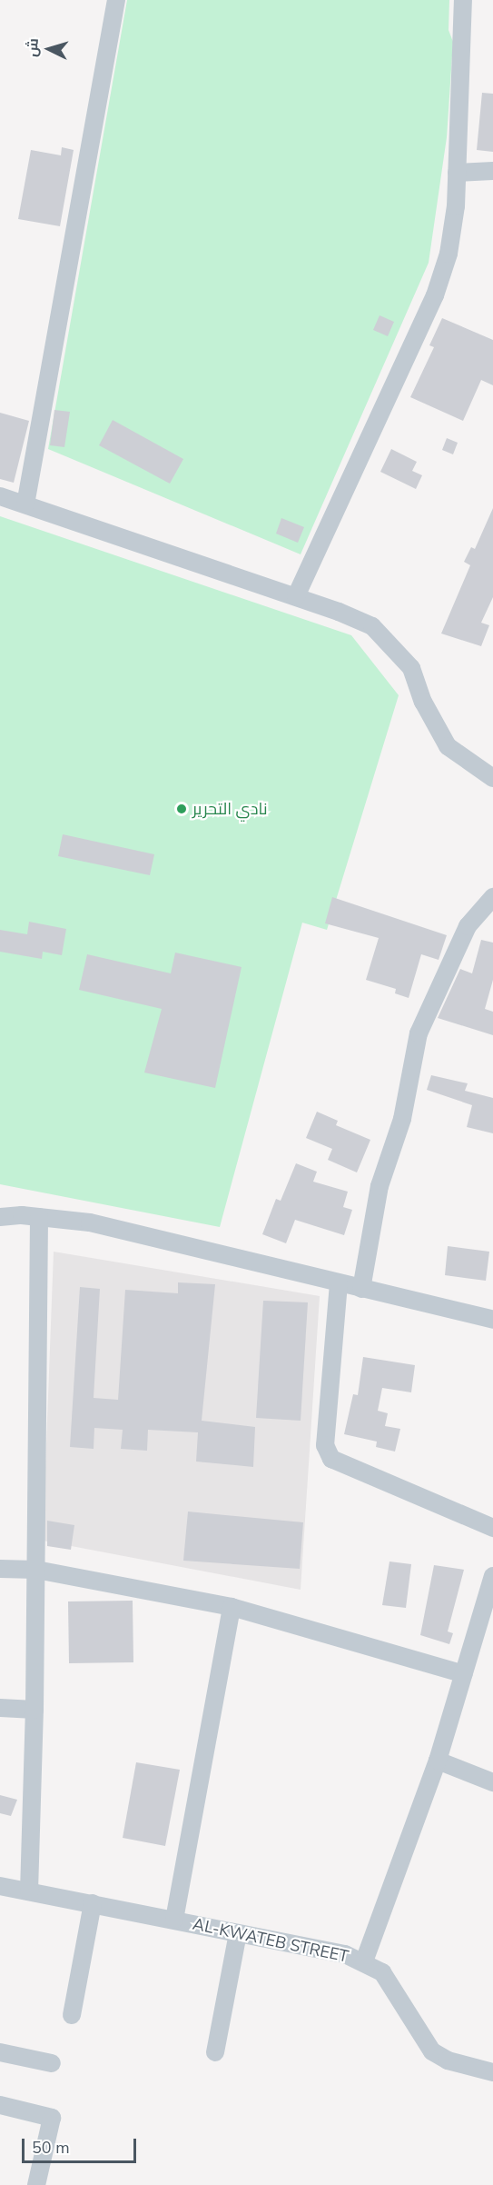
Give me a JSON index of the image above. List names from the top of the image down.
{
  "streets": {
    "street": ["AL-KWATEB STREET"]
  },
  "places": ["نادي التحرير"],
  "scale_bar": "50 m",
  "north": "left"
}
